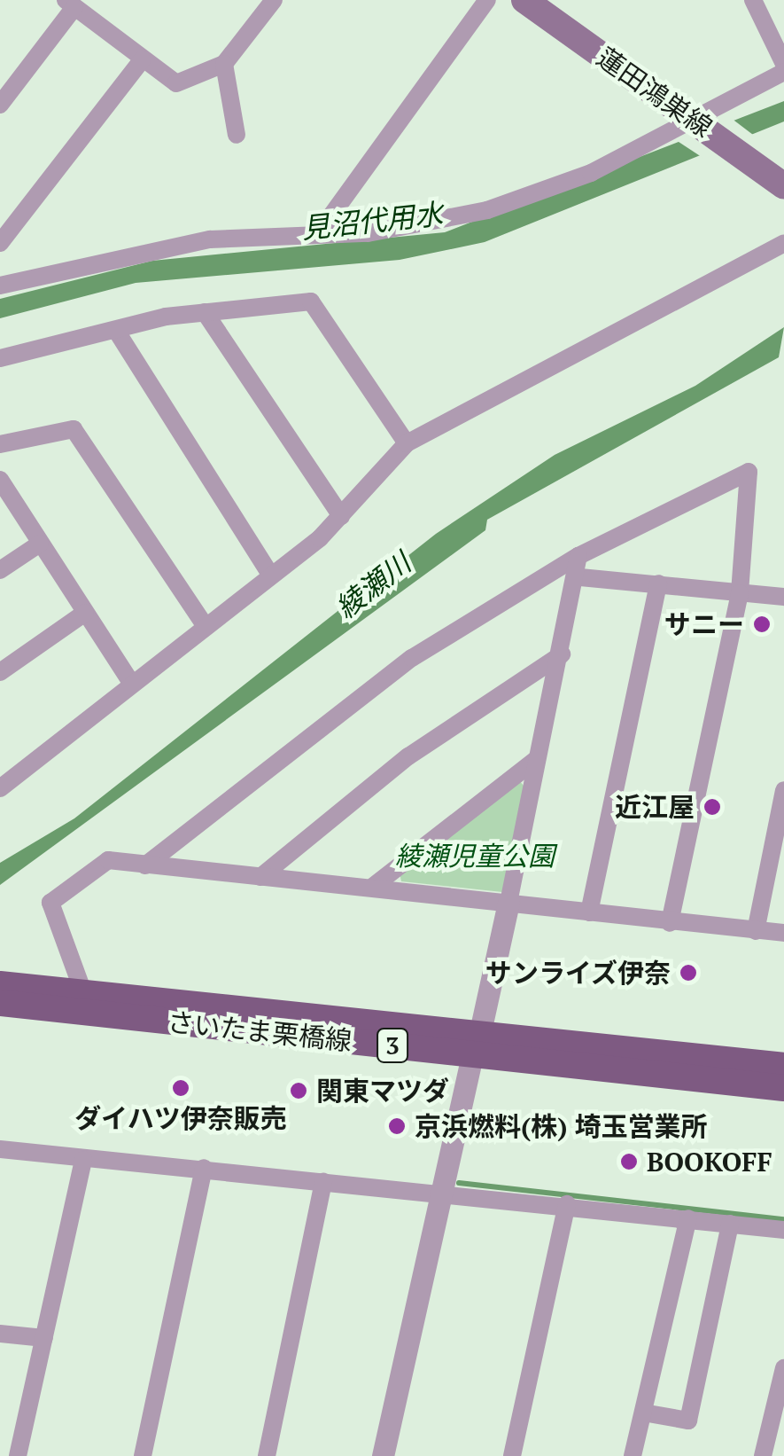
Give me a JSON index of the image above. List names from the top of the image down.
{
  "streets": {
    "main road": ["蓮田鴻巣線", "さいたま栗橋線", "3"]
  },
  "water": ["見沼代用水", "綾瀬川"],
  "parks": ["綾瀬児童公園"],
  "places": [
    "サニー",
    "近江屋",
    "サンライズ伊奈",
    "ダイハツ伊奈販売",
    "関東マツダ",
    "京浜燃料(株) 埼玉営業所",
    "BOOKOFF"
  ]
}
